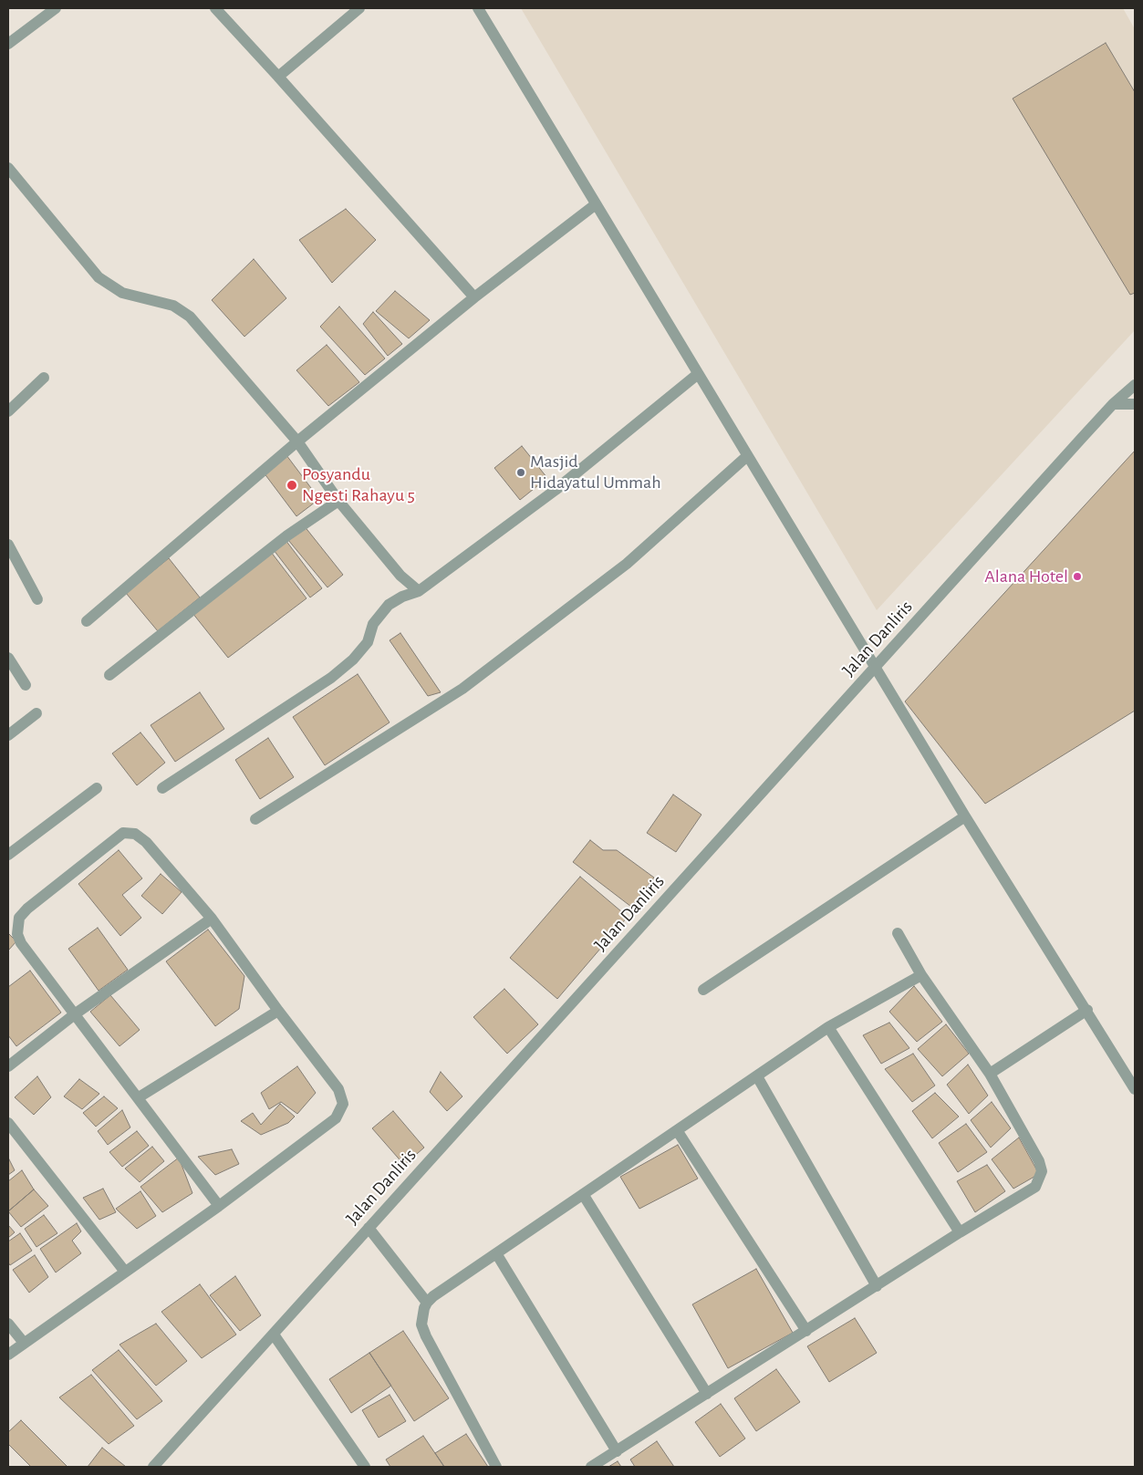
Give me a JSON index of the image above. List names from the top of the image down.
{
  "streets": {
    "street": ["Jalan Danliris"]
  },
  "places": ["Masjid Hidayatul Ummah", "Posyandu Ngesti Rahayu 5", "Alana Hotel"]
}
